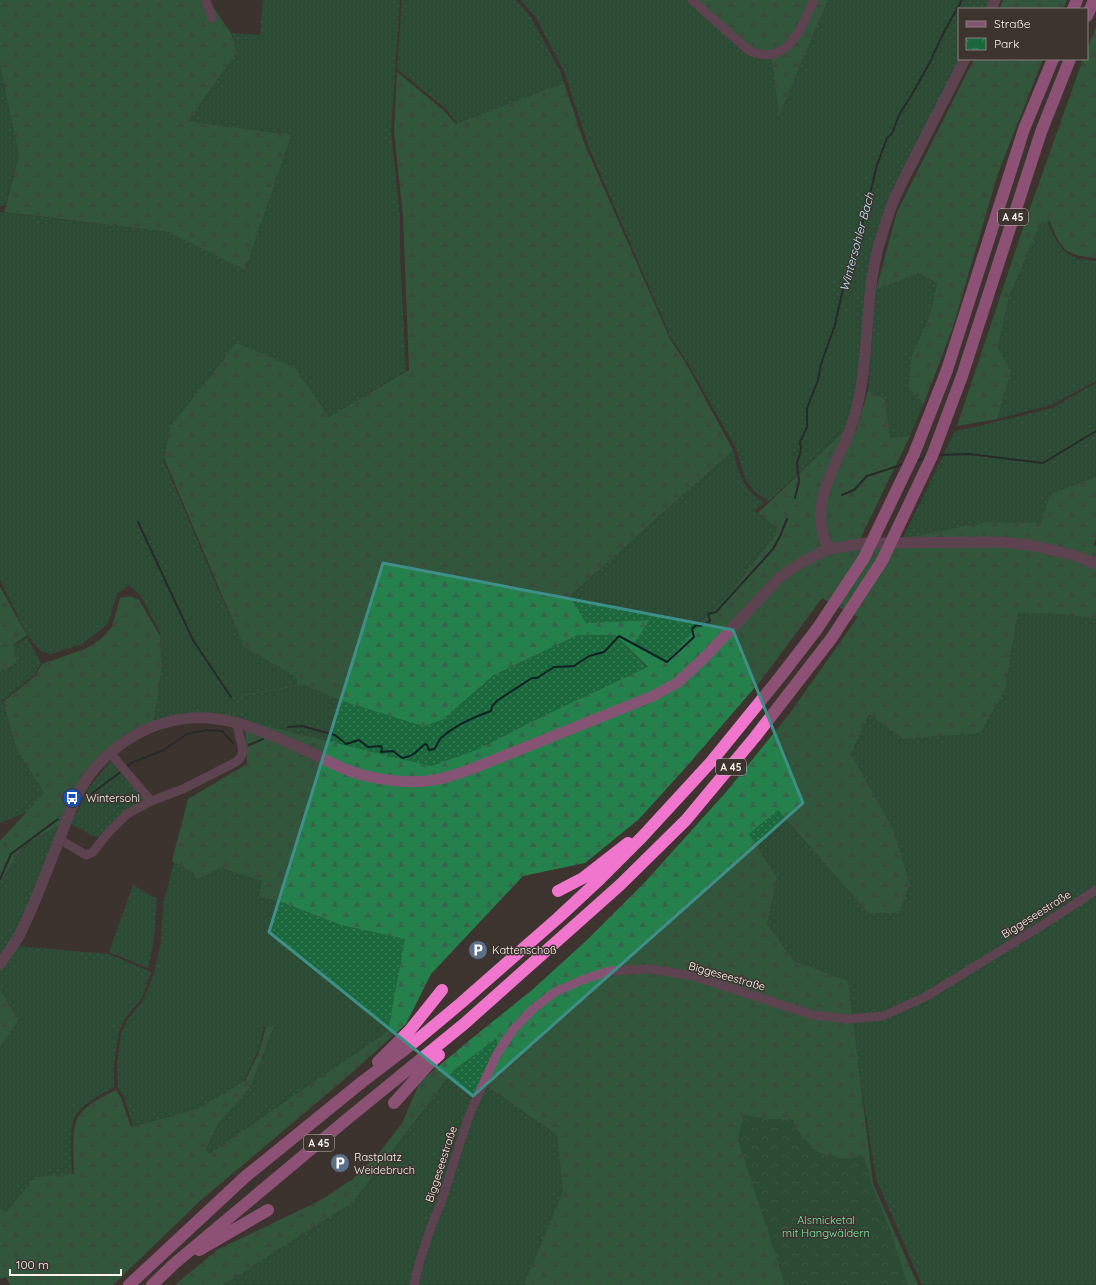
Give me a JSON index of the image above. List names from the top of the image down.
{
  "streets": {
    "highway": ["A 45"],
    "street": ["Biggeseestraße"]
  },
  "water": ["Wintersohler Bach"],
  "parks": ["Alsmicketal mit Hangwäldern"],
  "places": {
    "bus stop": ["Wintersohl"],
    "parking": ["Kattenschoß", "Rastplatz Weidebruch"]
  },
  "legend": ["Straße", "Park"],
  "scale_bar": "100 m"
}
